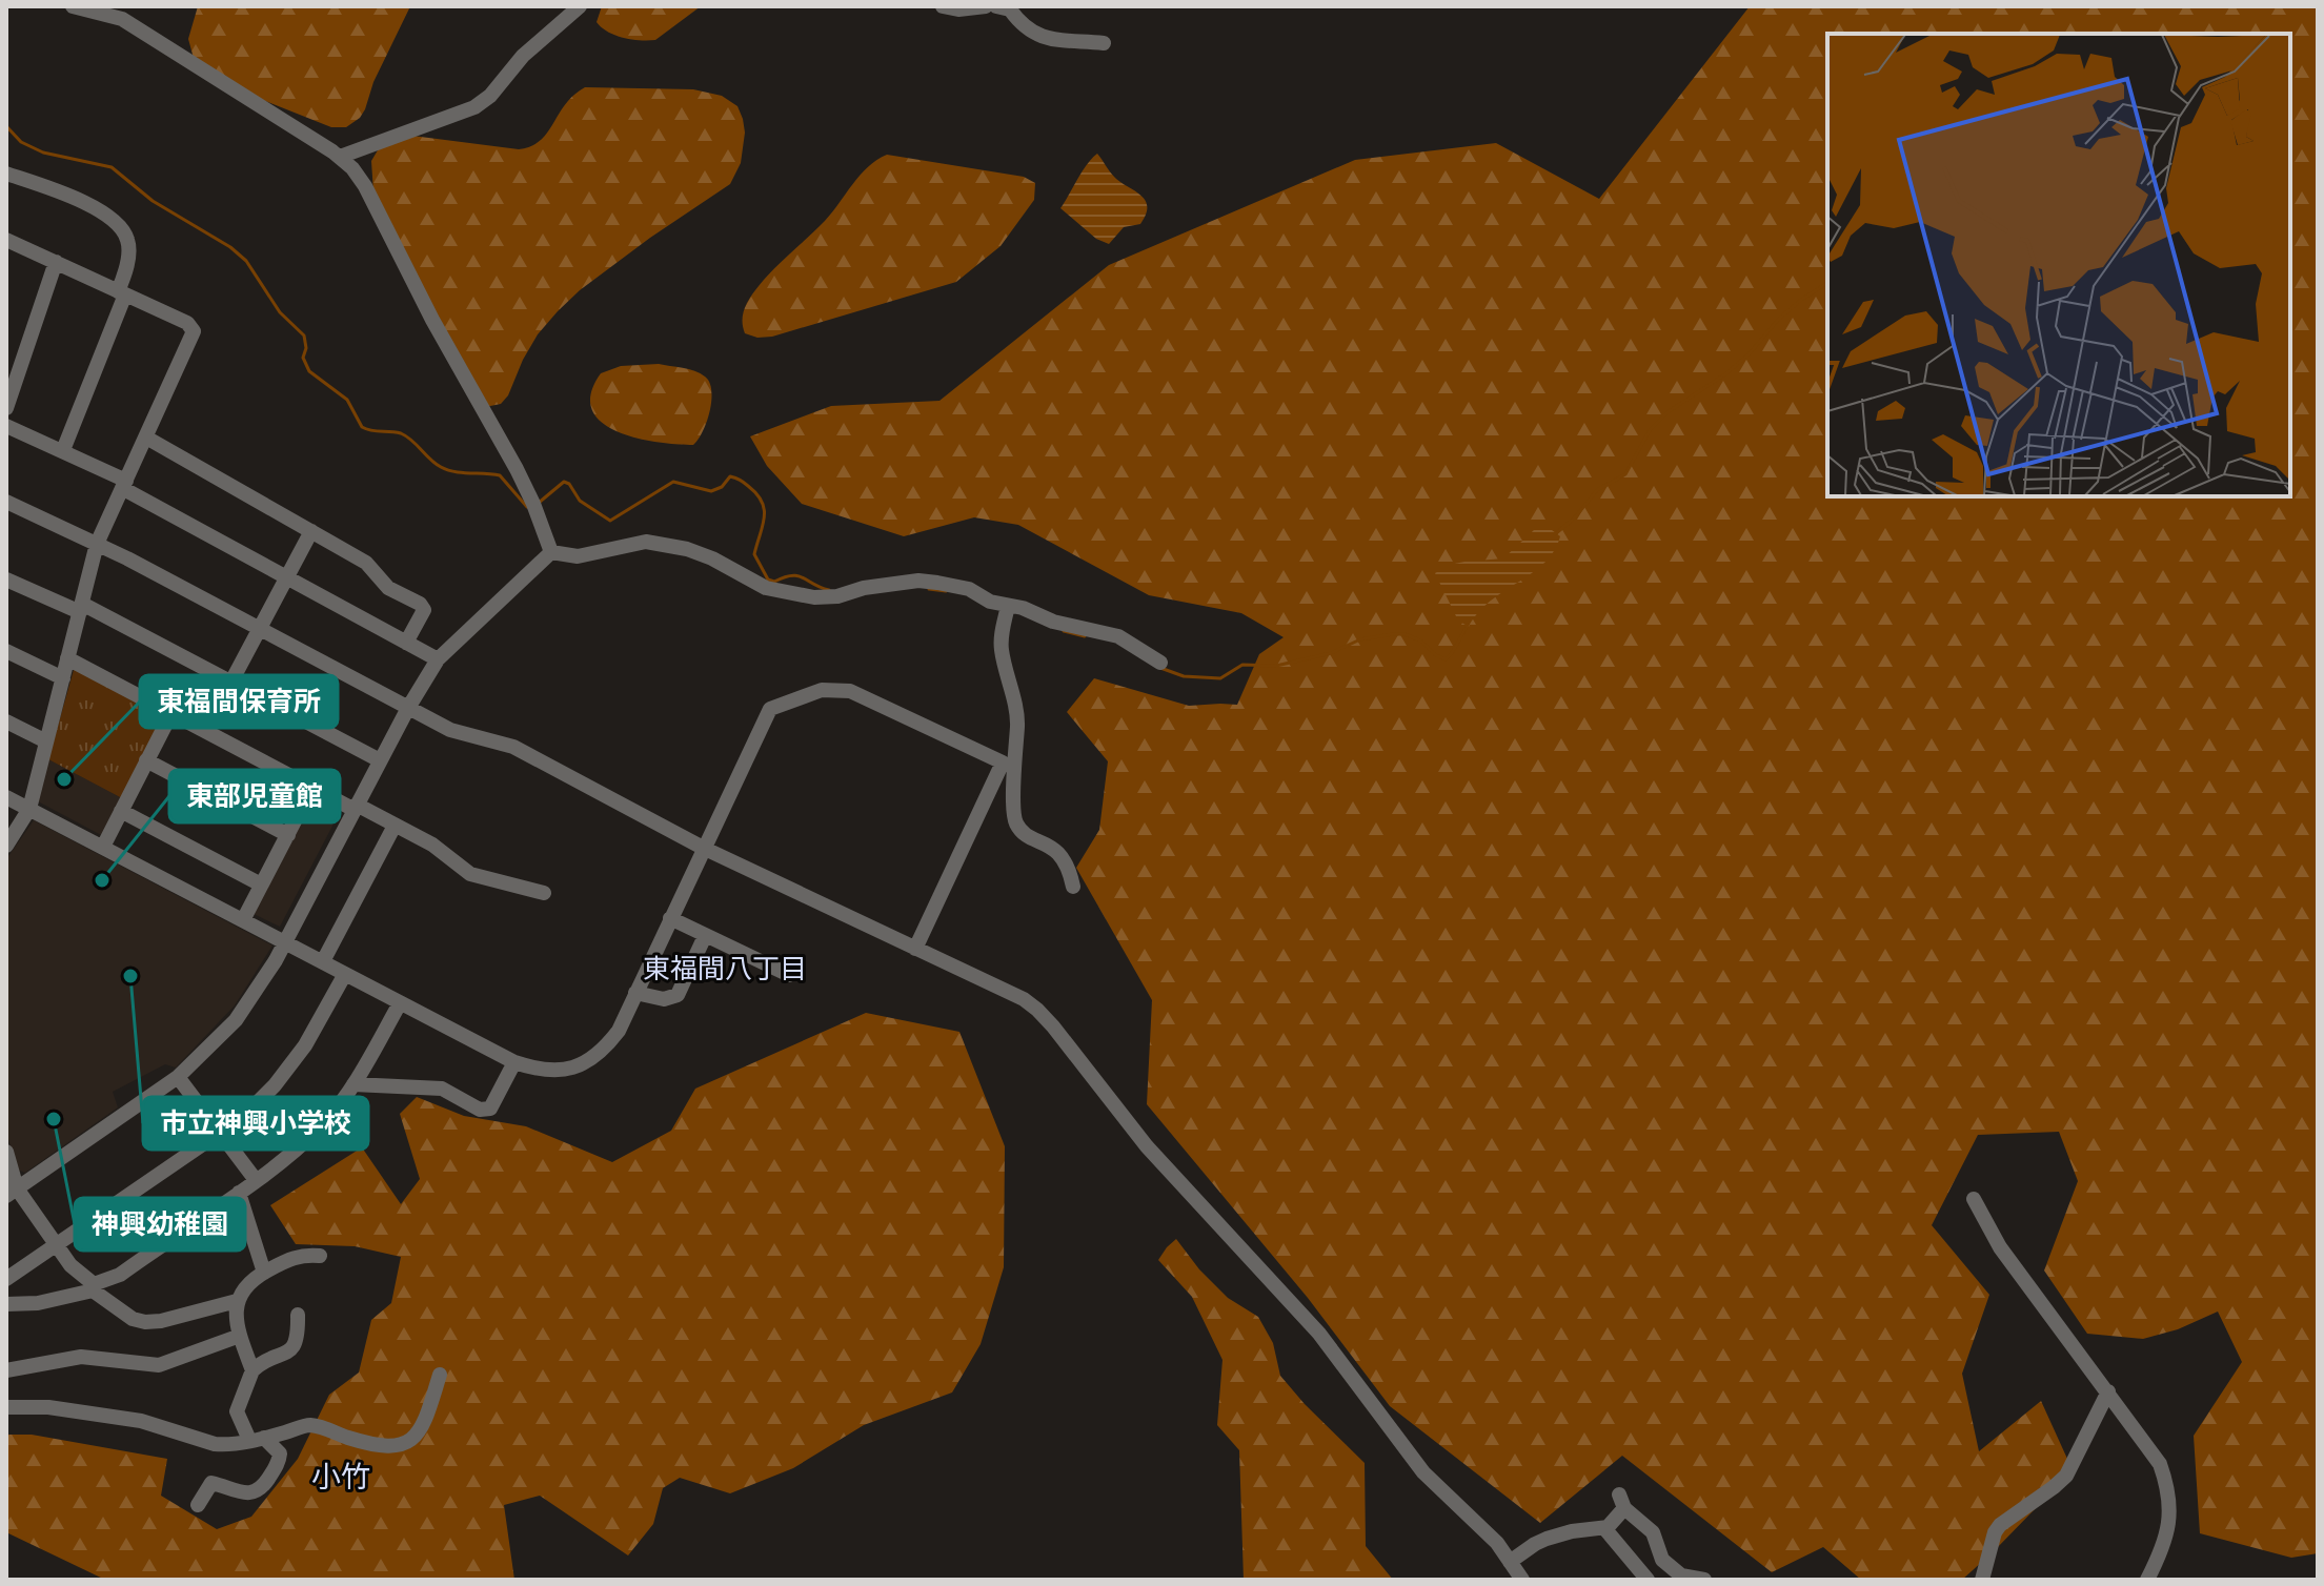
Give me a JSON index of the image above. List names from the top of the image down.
{
  "districts": ["東福間八丁目", "小竹"],
  "places": [
    "東福間保育所",
    "東部児童館",
    "市立神興小学校",
    "神興幼稚園"
  ]
}
